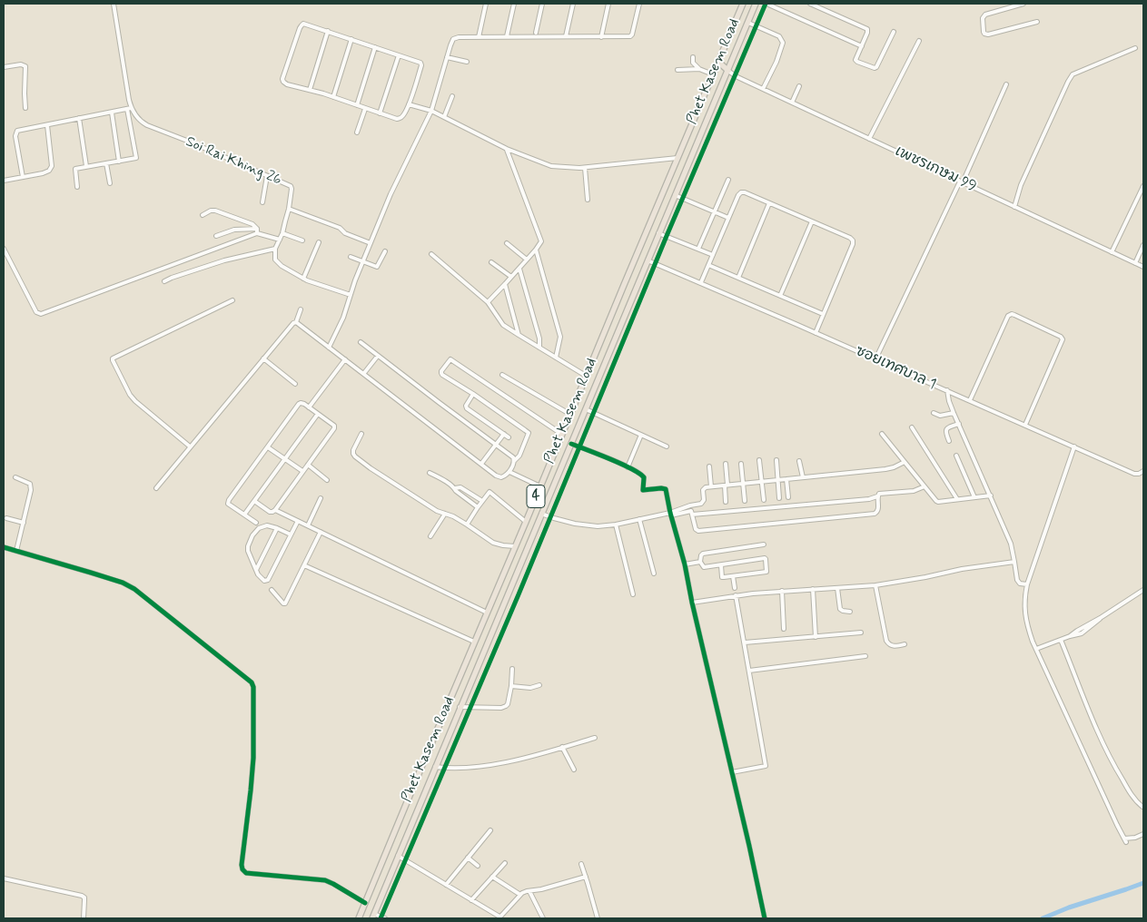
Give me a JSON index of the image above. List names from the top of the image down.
{
  "streets": {
    "main road": ["Phet Kasem Road", "4"],
    "street": ["Soi Rai Khing 26", "เพชรเกษม 99", "ซอยเทศบาล 1"]
  },
  "crossings": [
    ["Phet Kasem Road", "เพชรเกษม 99"],
    ["Phet Kasem Road", "ซอยเทศบาล 1"]
  ]
}
